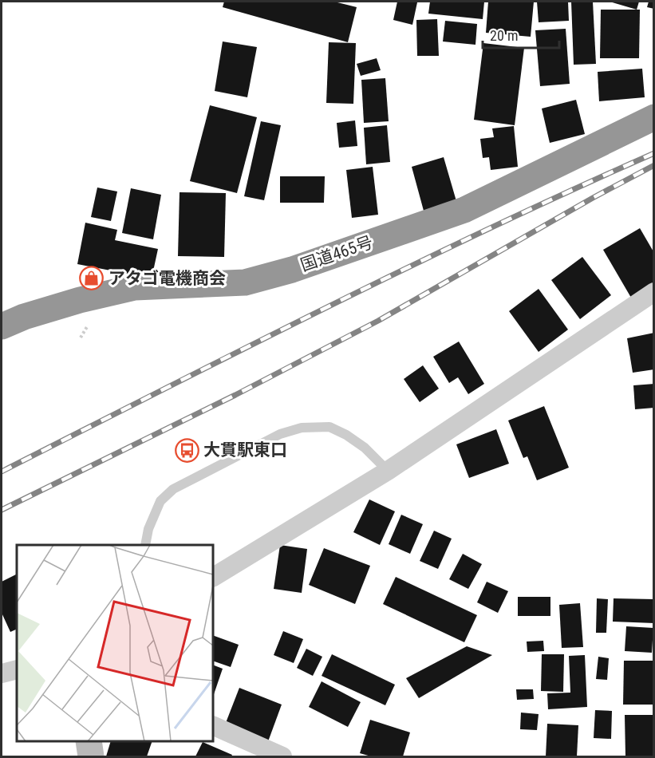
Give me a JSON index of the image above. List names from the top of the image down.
{
  "streets": {
    "highway": ["国道465号"]
  },
  "places": {
    "shop": ["アタゴ電機商会"],
    "bus stop": ["大貫駅東口"]
  },
  "scale_bar": "20 m"
}
